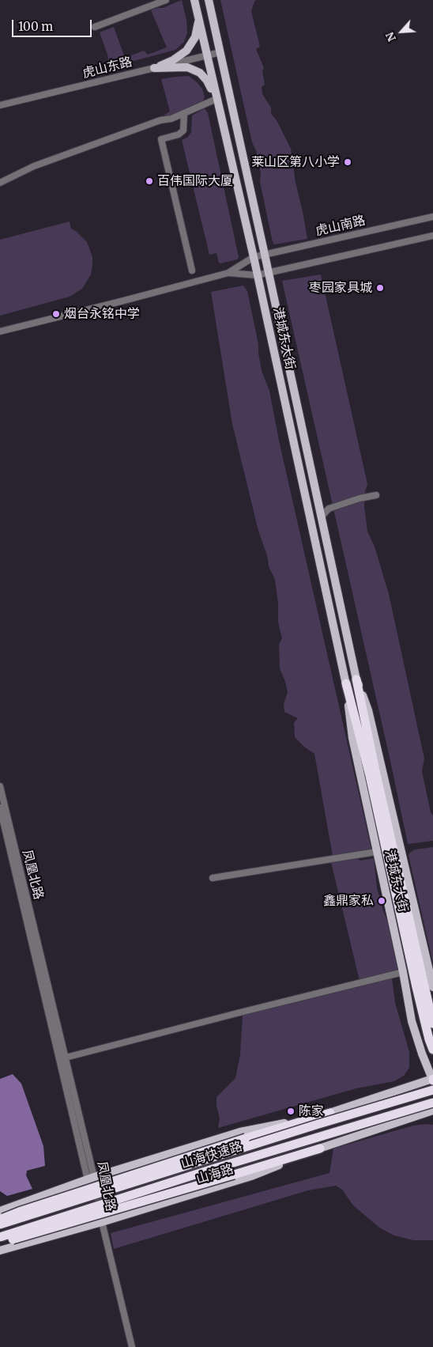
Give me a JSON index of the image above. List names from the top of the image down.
{
  "streets": {
    "highway": ["港城东大街", "山海快速路"],
    "main road": ["山海路"],
    "street": ["虎山东路", "虎山南路", "凤凰北路"]
  },
  "crossings": [
    ["虎山东路", "港城东大街"],
    ["虎山南路", "港城东大街"],
    ["凤凰北路", "山海路"]
  ],
  "places": [
    "莱山区第八小学",
    "百伟国际大厦",
    "枣园家具城",
    "烟台永铭中学",
    "鑫鼎家私",
    "陈家"
  ],
  "scale_bar": "100 m",
  "north": "bottom left"
}
